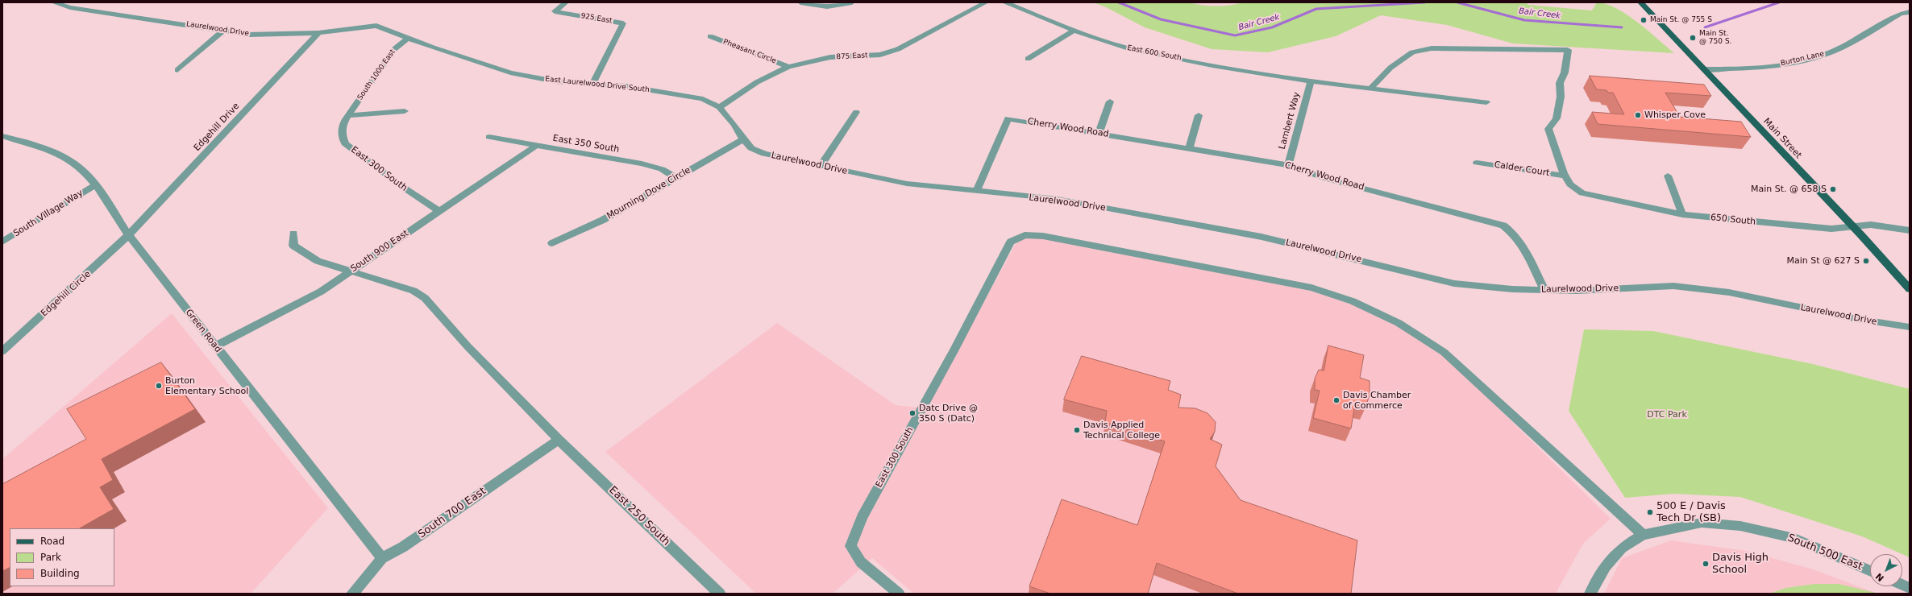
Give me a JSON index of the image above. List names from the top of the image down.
{
  "streets": {
    "main road": ["Main Street"],
    "street": [
      "925 East",
      "Laurelwood Drive",
      "Pheasant Circle",
      "East 600 South",
      "875 East",
      "Burton Lane",
      "South 1000 East",
      "East Laurelwood Drive South",
      "Lambert Way",
      "Edgehill Drive",
      "Cherry Wood Road",
      "East 350 South",
      "East 300 South",
      "Calder Court",
      "Mourning Dove Circle",
      "South Village Way",
      "650 South",
      "South 900 East",
      "Edgehill Circle",
      "Green Road",
      "South 700 East",
      "East 250 South",
      "South 500 East"
    ]
  },
  "crossings": [
    ["925 East", "East Laurelwood Drive South"],
    ["Laurelwood Drive", "875 East"],
    ["Laurelwood Drive", "East Laurelwood Drive South"],
    ["Laurelwood Drive", "Edgehill Drive"],
    ["Laurelwood Drive", "Cherry Wood Road"],
    ["Laurelwood Drive", "Mourning Dove Circle"],
    ["Pheasant Circle", "875 East"],
    ["East 600 South", "Lambert Way"],
    ["East 600 South", "650 South"],
    ["875 East", "East Laurelwood Drive South"],
    ["Burton Lane", "Main Street"],
    ["South 1000 East", "East Laurelwood Drive South"],
    ["South 1000 East", "East 300 South"],
    ["Lambert Way", "Cherry Wood Road"],
    ["Edgehill Drive", "Edgehill Circle"],
    ["Edgehill Drive", "Green Road"],
    ["Main Street", "650 South"],
    ["East 350 South", "Mourning Dove Circle"],
    ["East 350 South", "South 900 East"],
    ["East 300 South", "South 900 East"],
    ["East 300 South", "South 500 East"],
    ["Calder Court", "650 South"],
    ["South Village Way", "Green Road"],
    ["South 900 East", "Green Road"],
    ["South 900 East", "East 250 South"],
    ["Edgehill Circle", "Green Road"],
    ["Green Road", "South 700 East"],
    ["South 700 East", "East 250 South"]
  ],
  "water": ["Bair Creek"],
  "parks": ["DTC Park"],
  "places": [
    "Main St. @ 755 S",
    "Main St. @ 750 S.",
    "Whisper Cove",
    "Main St. @ 658 S",
    "Main St @ 627 S",
    "Burton Elementary School",
    "Davis Chamber of Commerce",
    "Datc Drive @ 350 S (Datc)",
    "Davis Applied Technical College",
    "500 E / Davis Tech Dr (SB)",
    "Davis High School"
  ],
  "legend": ["Road", "Park", "Building"],
  "north": "bottom left"
}
